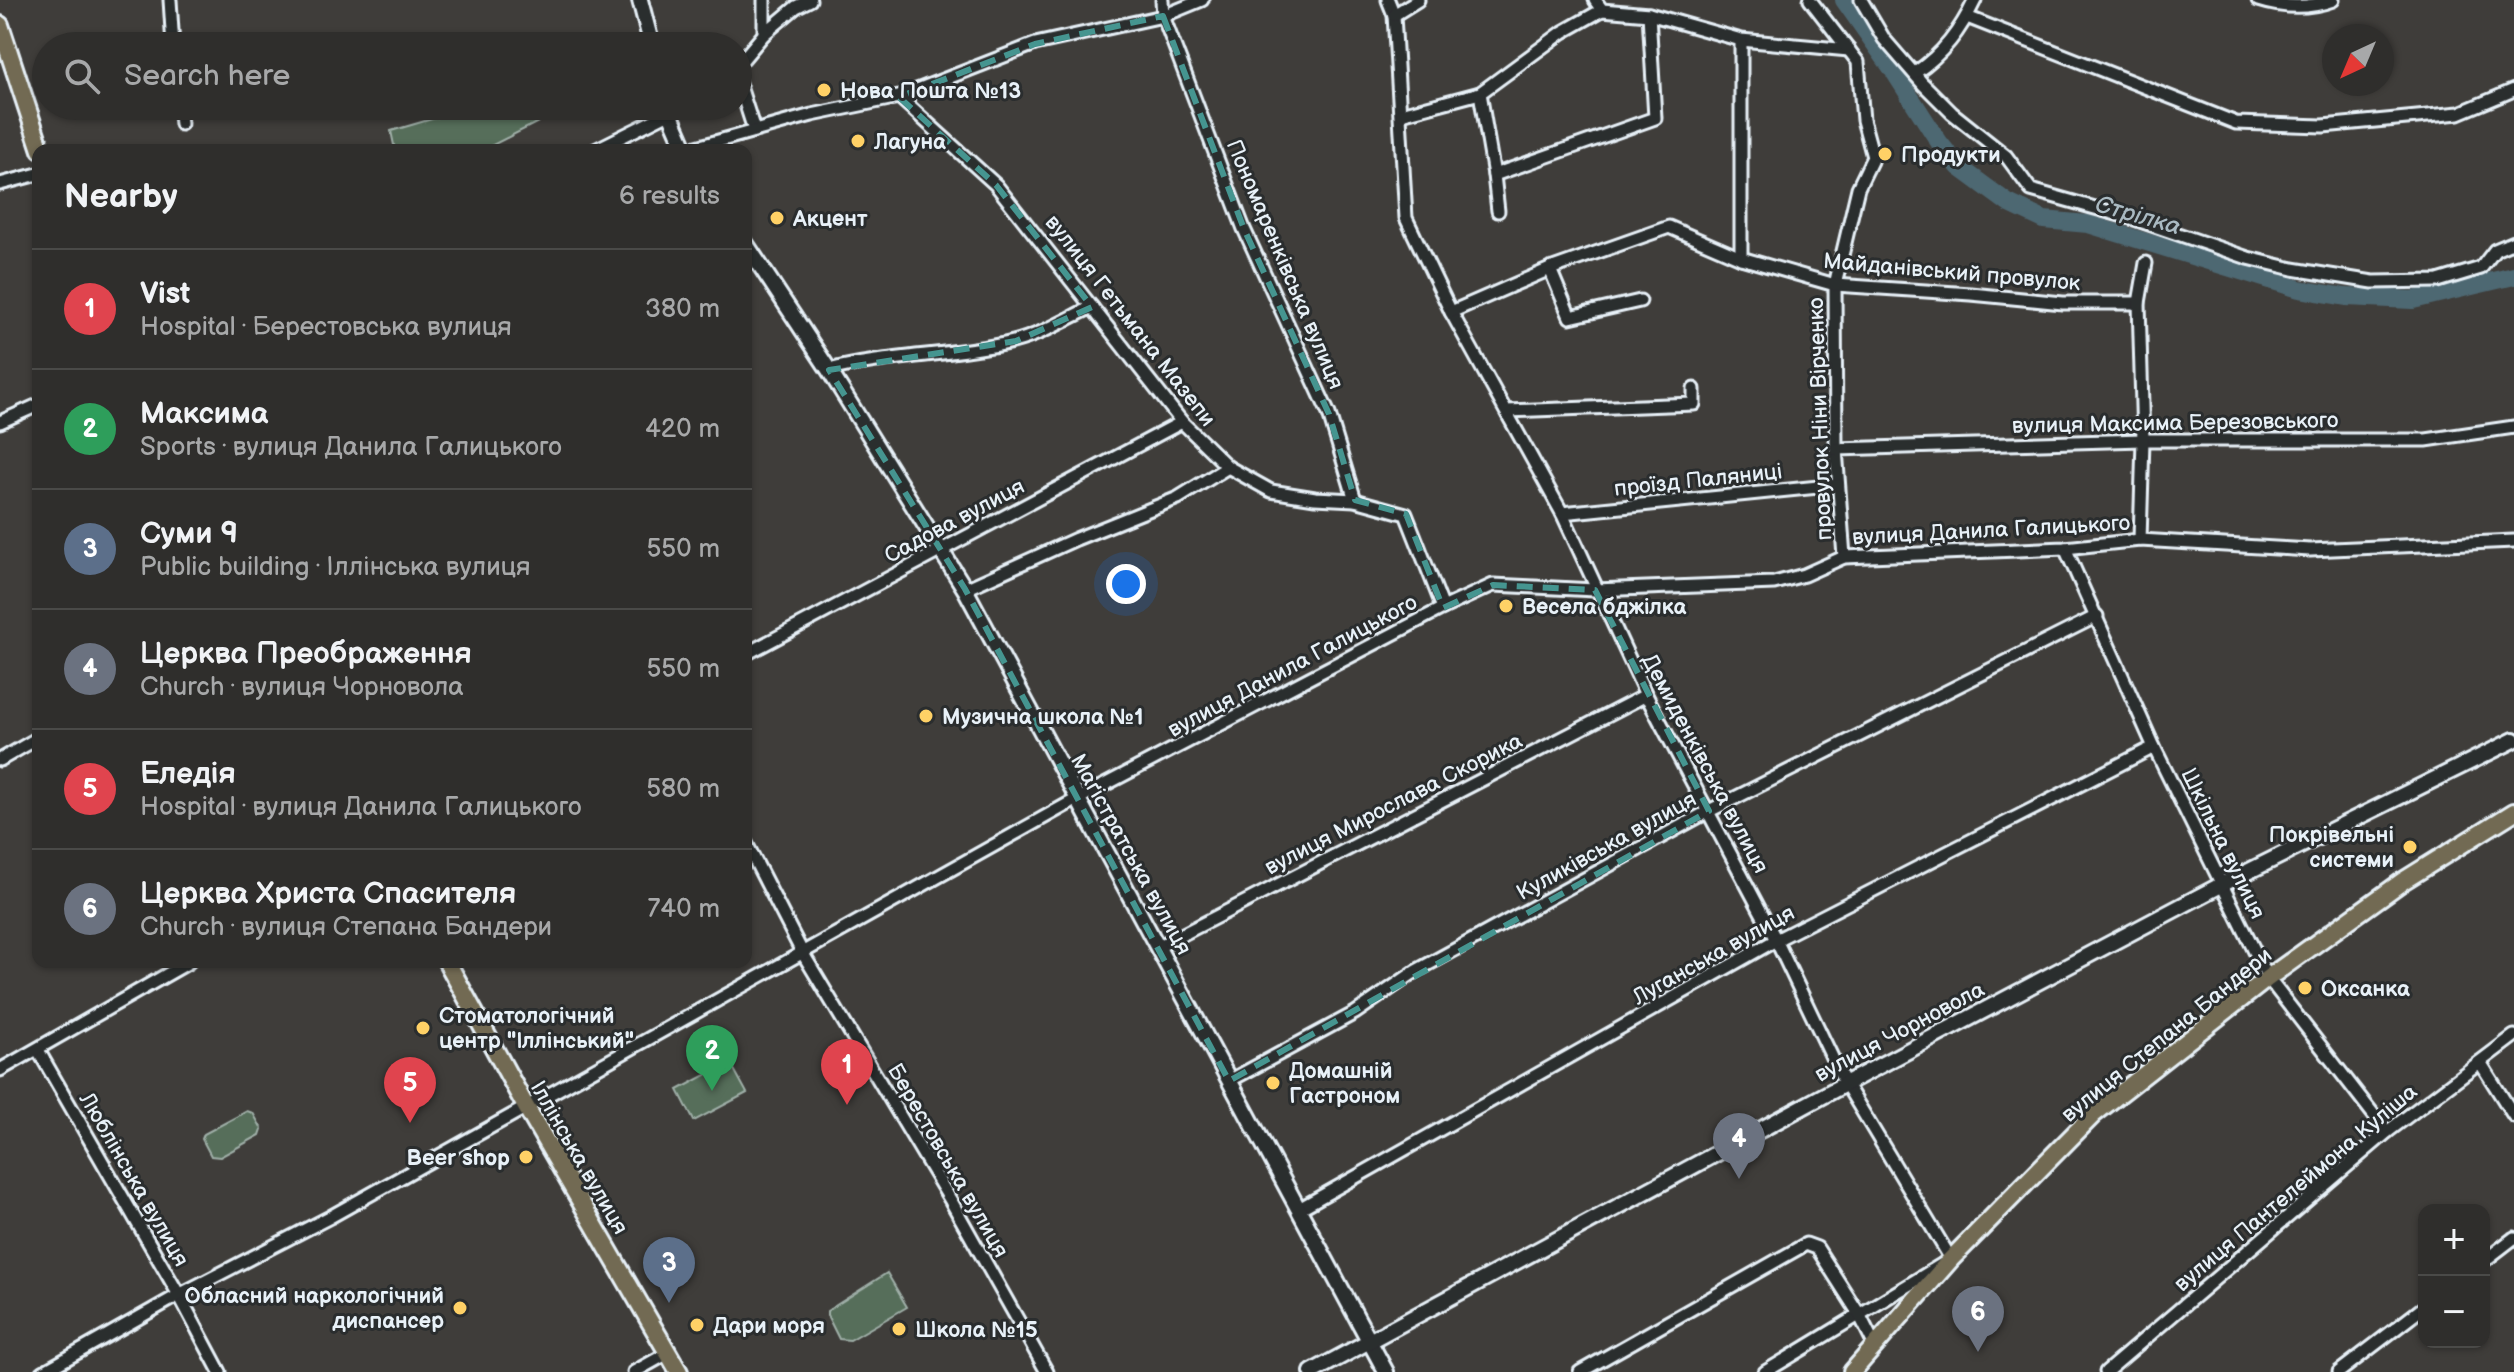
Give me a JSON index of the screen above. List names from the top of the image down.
{
  "streets": {
    "main road": ["вулиця Степана Бандери", "Іллінська вулиця"],
    "street": [
      "Пономаренківська вулиця",
      "Майданівський провулок",
      "вулиця Гетьмана Мазепи",
      "провулок Ніни Вірченко",
      "вулиця Максима Березовського",
      "проїзд Паляниці",
      "Садова вулиця",
      "вулиця Данила Галицького",
      "Демиденківська вулиця",
      "вулиця Мирослава Скорика",
      "Шкільна вулиця",
      "Куликівська вулиця",
      "Маґістратська вулиця",
      "Луганська вулиця",
      "вулиця Чорновола",
      "Берестовська вулиця",
      "Люблінська вулиця",
      "вулиця Пантелеймона Куліша"
    ]
  },
  "crossings": [
    ["Пономаренківська вулиця", "вулиця Гетьмана Мазепи"],
    ["Майданівський провулок", "провулок Ніни Вірченко"],
    ["Майданівський провулок", "Демиденківська вулиця"],
    ["вулиця Гетьмана Мазепи", "Садова вулиця"],
    ["вулиця Гетьмана Мазепи", "вулиця Данила Галицького"],
    ["провулок Ніни Вірченко", "вулиця Максима Березовського"],
    ["провулок Ніни Вірченко", "проїзд Паляниці"],
    ["провулок Ніни Вірченко", "вулиця Данила Галицького"],
    ["проїзд Паляниці", "Демиденківська вулиця"],
    ["Садова вулиця", "Маґістратська вулиця"],
    ["вулиця Данила Галицького", "Демиденківська вулиця"],
    ["вулиця Данила Галицького", "Шкільна вулиця"],
    ["вулиця Данила Галицького", "Маґістратська вулиця"],
    ["вулиця Данила Галицького", "Іллінська вулиця"],
    ["вулиця Данила Галицького", "Берестовська вулиця"],
    ["вулиця Данила Галицького", "Люблінська вулиця"],
    ["Демиденківська вулиця", "вулиця Мирослава Скорика"],
    ["Демиденківська вулиця", "Куликівська вулиця"],
    ["Демиденківська вулиця", "Луганська вулиця"],
    ["Демиденківська вулиця", "вулиця Чорновола"],
    ["Демиденківська вулиця", "вулиця Степана Бандери"],
    ["вулиця Мирослава Скорика", "Маґістратська вулиця"],
    ["Шкільна вулиця", "Куликівська вулиця"],
    ["Шкільна вулиця", "Луганська вулиця"],
    ["Шкільна вулиця", "вулиця Чорновола"],
    ["Шкільна вулиця", "вулиця Степана Бандери"],
    ["Шкільна вулиця", "вулиця Пантелеймона Куліша"],
    ["Куликівська вулиця", "Маґістратська вулиця"],
    ["Маґістратська вулиця", "Луганська вулиця"],
    ["Маґістратська вулиця", "вулиця Чорновола"]
  ],
  "water": ["Стрілка"],
  "places": [
    "Нова Пошта №13",
    "Лагуна",
    "Продукти",
    "Акцент",
    "Весела бджілка",
    "Музична школа №1",
    "Покрівельні системи",
    "Оксанка",
    "Стоматологічний центр \"Іллінський\"",
    "Домашній Гастроном",
    "Beer shop",
    "Обласний наркологічний диспансер",
    "Дари моря",
    "Школа №15"
  ],
  "north": "bottom left",
  "page": {
    "search": "Search here",
    "heading": ["Nearby", "6 results"],
    "list": [
      {
        "mark": "1",
        "name": "Vist",
        "note": "Hospital · Берестовська вулиця",
        "value": "380 m"
      },
      {
        "mark": "2",
        "name": "Максима",
        "note": "Sports · вулиця Данила Галицького",
        "value": "420 m"
      },
      {
        "mark": "3",
        "name": "Суми 9",
        "note": "Public building · Іллінська вулиця",
        "value": "550 m"
      },
      {
        "mark": "4",
        "name": "Церква Преображення",
        "note": "Church · вулиця Чорновола",
        "value": "550 m"
      },
      {
        "mark": "5",
        "name": "Еледія",
        "note": "Hospital · вулиця Данила Галицького",
        "value": "580 m"
      },
      {
        "mark": "6",
        "name": "Церква Христа Спасителя",
        "note": "Church · вулиця Степана Бандери",
        "value": "740 m"
      }
    ],
    "pins": [
      "2",
      "1",
      "5",
      "4",
      "3",
      "6"
    ],
    "map_buttons": ["+", "−"]
  }
}
